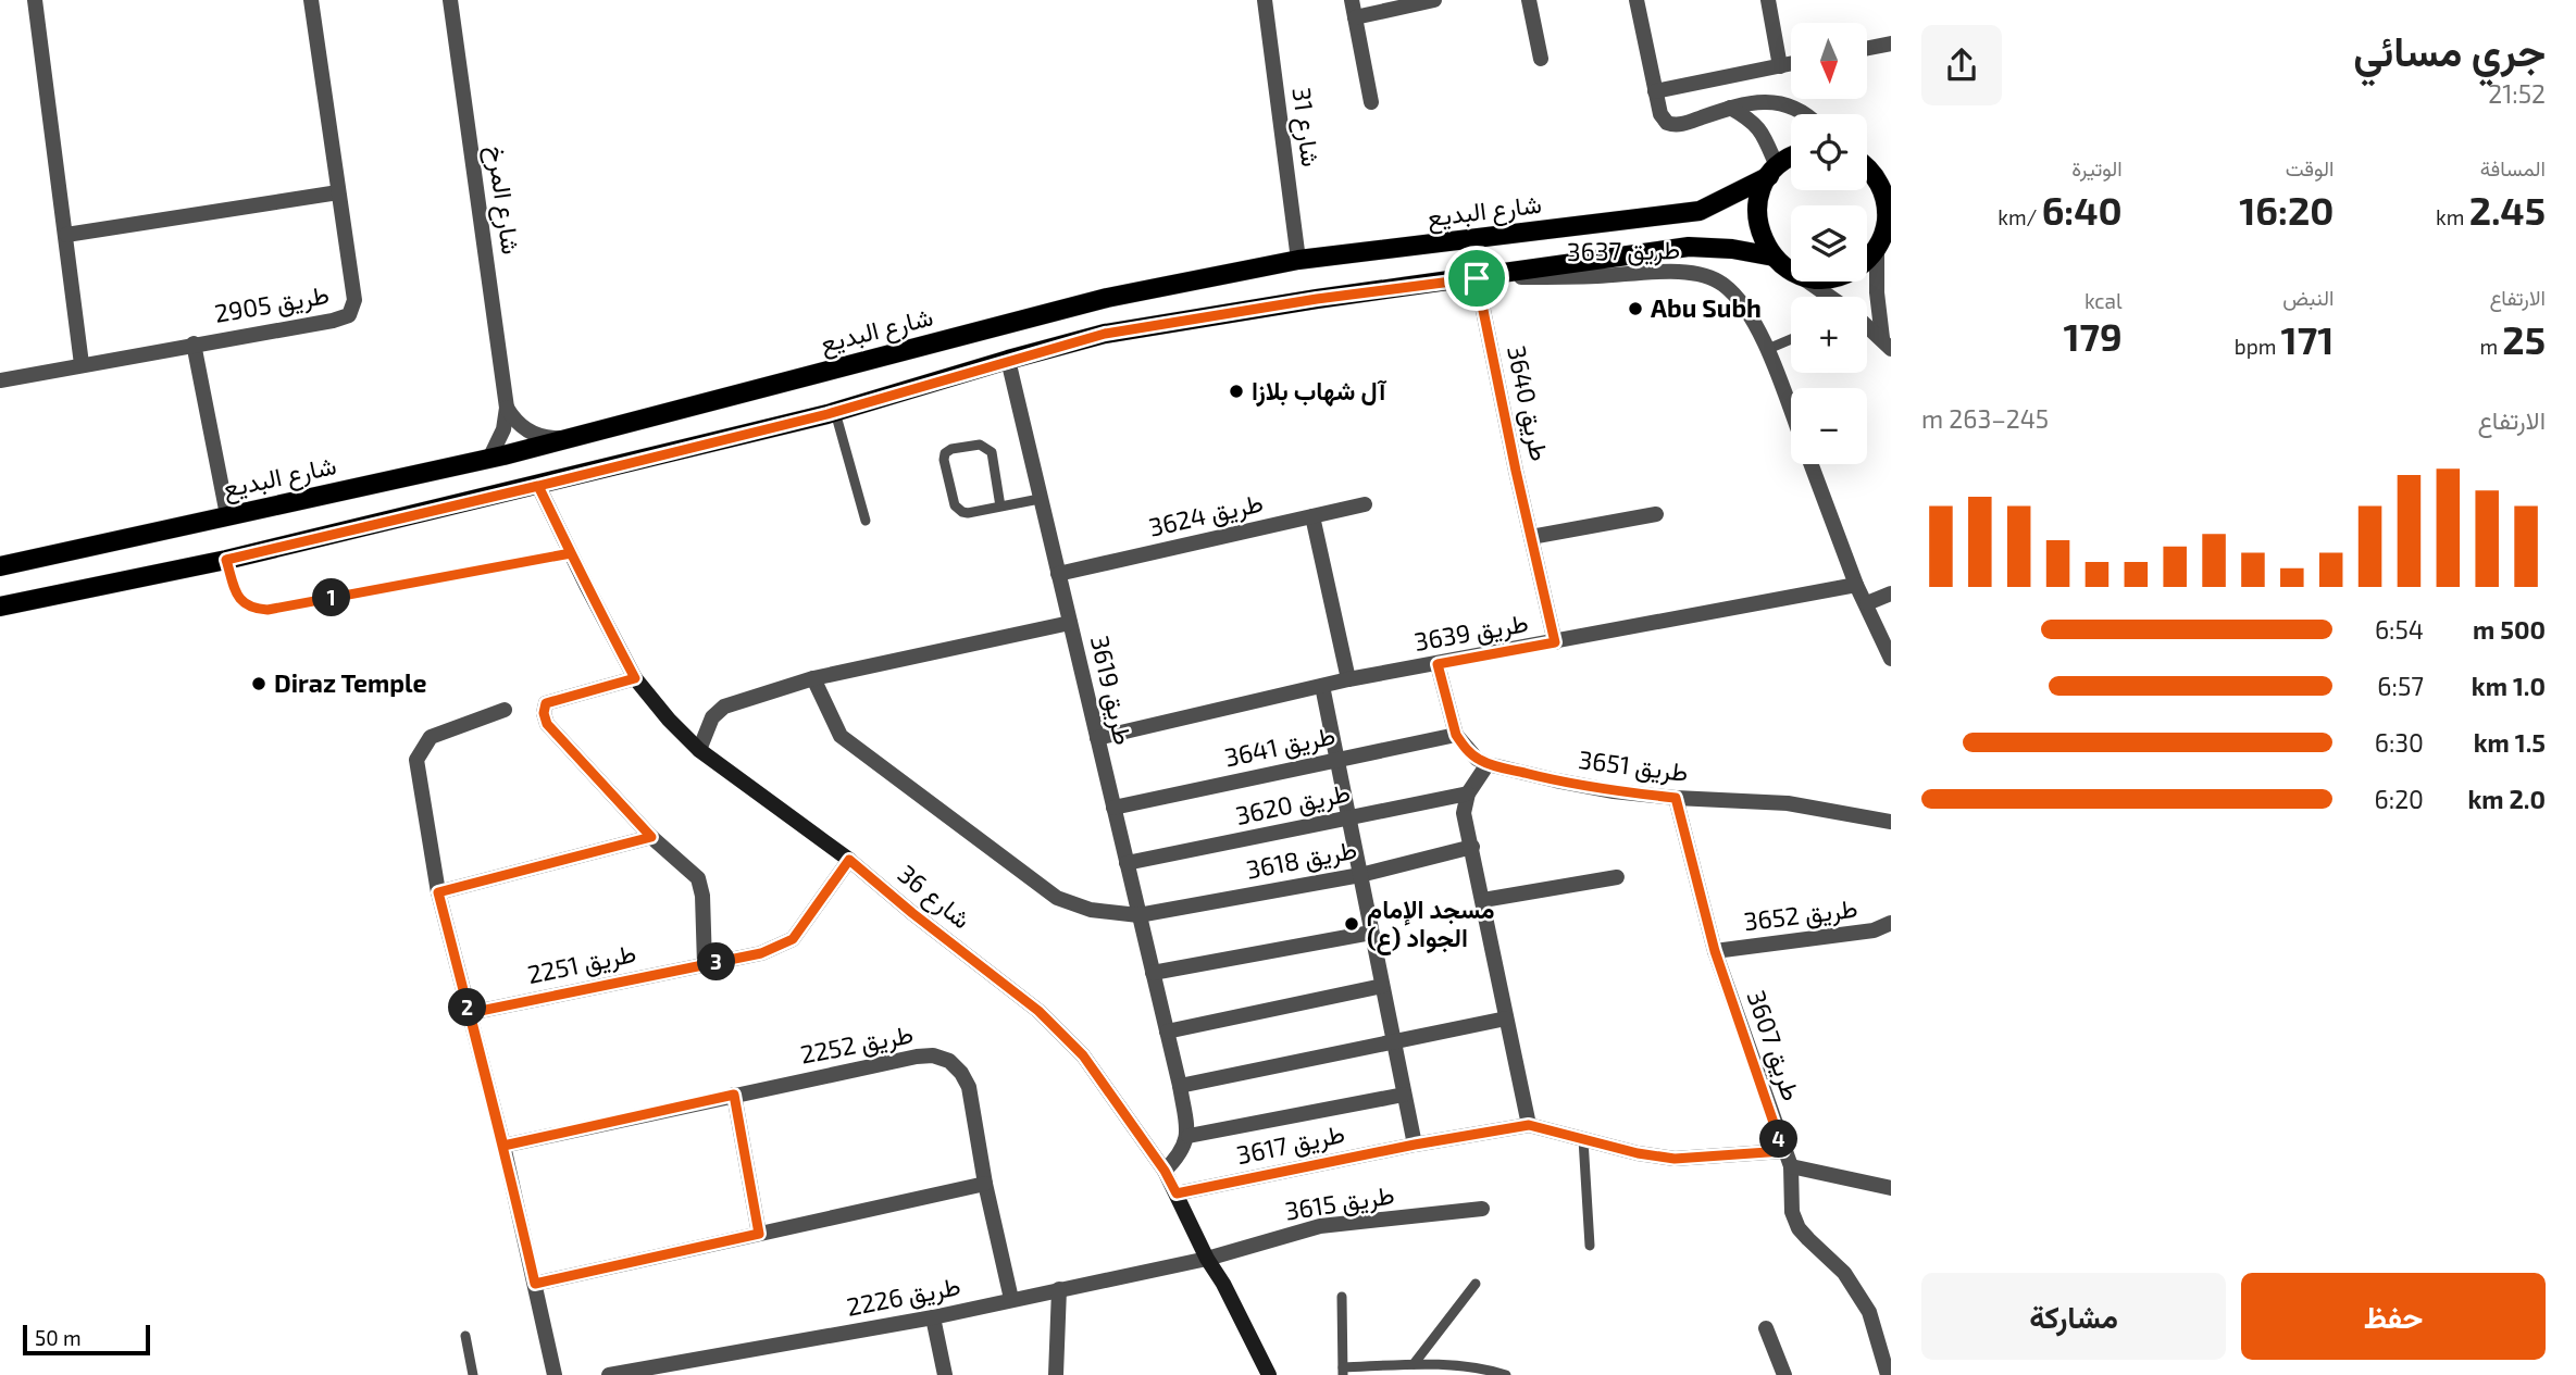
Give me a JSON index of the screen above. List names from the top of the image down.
{
  "streets": {
    "main road": ["شارع البديع"],
    "street": [
      "شارع 31",
      "شارع المرخ",
      "طريق 3637",
      "طريق 2905",
      "طريق 3640",
      "طريق 3624",
      "طريق 3639",
      "طريق 3619",
      "طريق 3641",
      "طريق 3651",
      "طريق 3620",
      "طريق 3618",
      "شارع 36",
      "طريق 3652",
      "طريق 2251",
      "طريق 2252",
      "طريق 3607",
      "طريق 3617",
      "طريق 3615",
      "طريق 2226"
    ]
  },
  "crossings": [
    ["شارع 31", "شارع البديع"],
    ["شارع المرخ", "شارع البديع"],
    ["طريق 3637", "طريق 3640"],
    ["طريق 3640", "طريق 3639"],
    ["طريق 3624", "طريق 3619"],
    ["طريق 3639", "طريق 3619"],
    ["طريق 3639", "طريق 3651"],
    ["طريق 3619", "طريق 3641"],
    ["طريق 3619", "طريق 3620"],
    ["طريق 3619", "طريق 3618"],
    ["طريق 3619", "طريق 3617"],
    ["طريق 3641", "طريق 3651"],
    ["طريق 3651", "طريق 3607"],
    ["شارع 36", "طريق 2251"],
    ["شارع 36", "طريق 3617"],
    ["شارع 36", "طريق 3615"],
    ["شارع 36", "طريق 2226"],
    ["طريق 3652", "طريق 3607"],
    ["طريق 2252", "طريق 2226"],
    ["طريق 3615", "طريق 2226"]
  ],
  "places": [
    "Abu Subh",
    "آل شهاب بلازا",
    "Diraz Temple",
    "مسجد الإمام الجواد (ع)"
  ],
  "scale_bar": "50 m",
  "north": "bottom",
  "page": {
    "heading": ["جري مسائي", "21:52"],
    "map_buttons": ["+", "−"],
    "stats": [
      ["المسافة", "2.45 km"],
      ["الوقت", "16:20"],
      ["الوتيرة", "6:40 /km"],
      ["الارتفاع", "25 m"],
      ["النبض", "171 bpm"],
      ["kcal", "179"]
    ],
    "chart": ["الارتفاع", "245–263 m"],
    "pins": [
      "1",
      "3",
      "2",
      "4"
    ],
    "list": [
      {
        "name": "500 m",
        "note": "6:54"
      },
      {
        "name": "1.0 km",
        "note": "6:57"
      },
      {
        "name": "1.5 km",
        "note": "6:30"
      },
      {
        "name": "2.0 km",
        "note": "6:20"
      }
    ],
    "buttons": ["حفظ", "مشاركة"],
    "scale": "50 m"
  }
}
